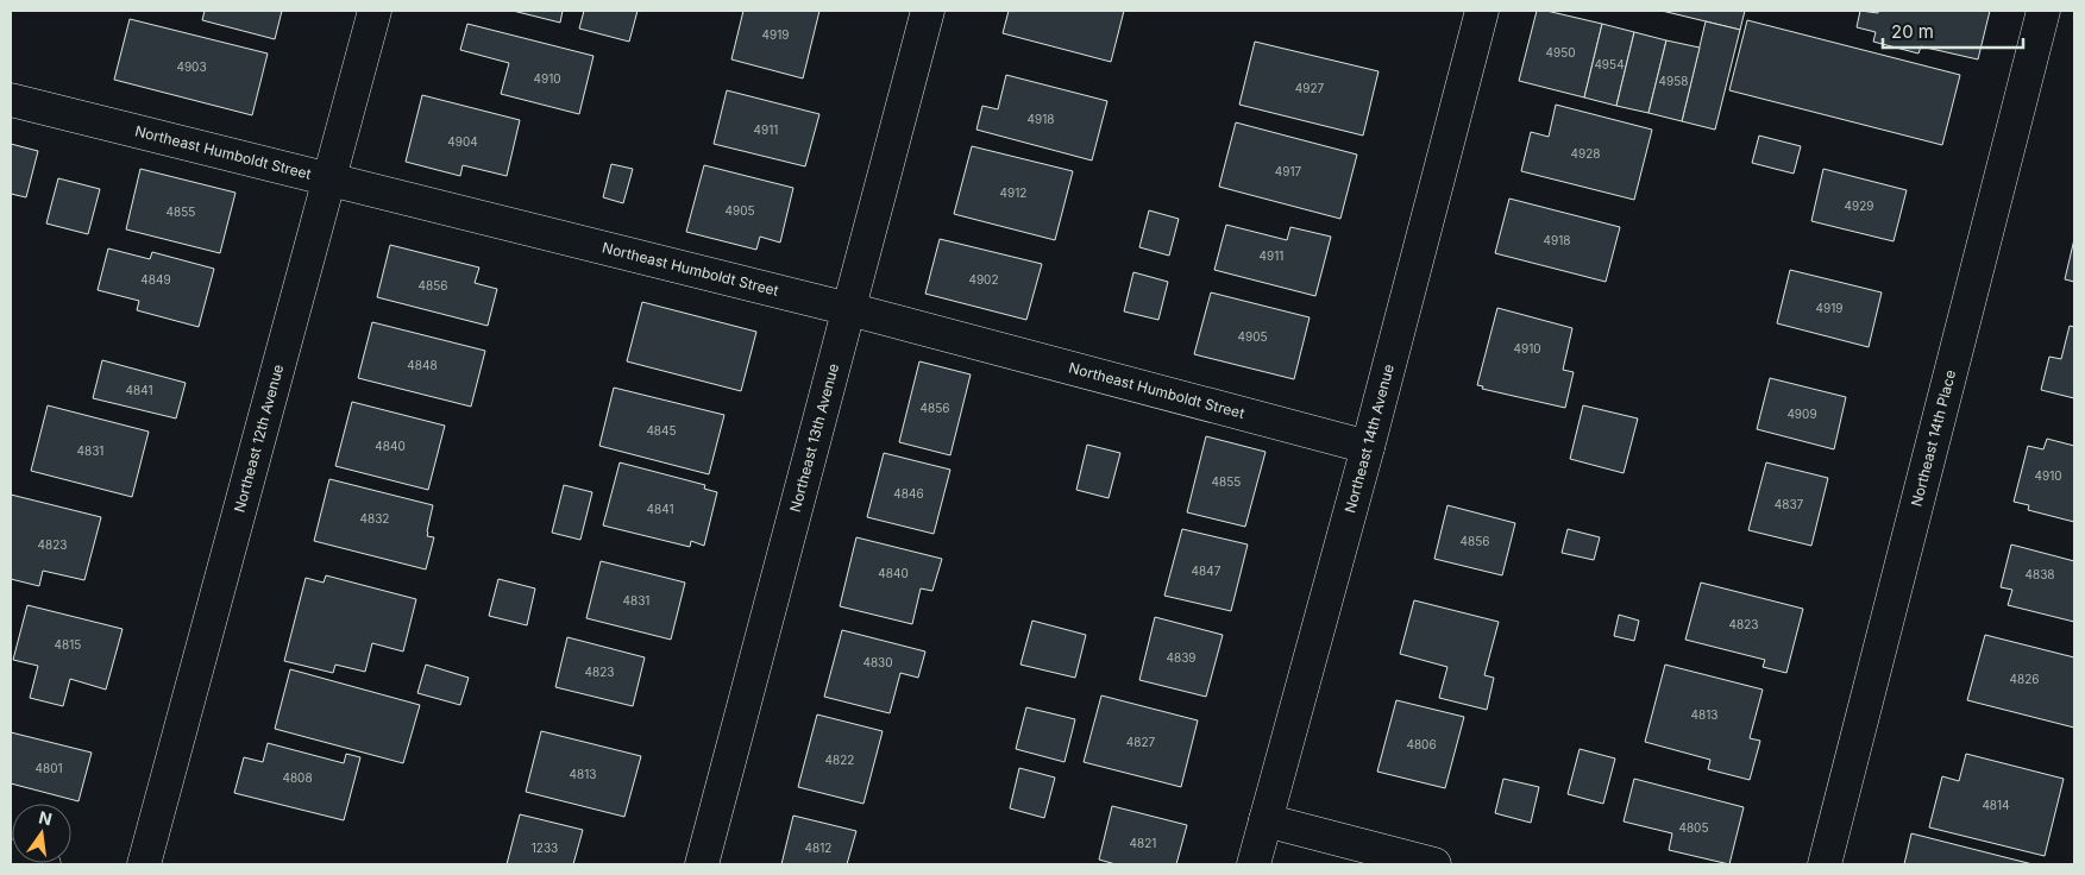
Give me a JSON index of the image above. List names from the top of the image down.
{
  "streets": {
    "street": [
      "Northeast Humboldt Street",
      "Northeast 12th Avenue",
      "Northeast 13th Avenue",
      "Northeast 14th Avenue",
      "Northeast 14th Place"
    ]
  },
  "crossings": [
    ["Northeast Humboldt Street", "Northeast 12th Avenue"],
    ["Northeast Humboldt Street", "Northeast 13th Avenue"],
    ["Northeast Humboldt Street", "Northeast 14th Avenue"]
  ],
  "house_numbers": [
    "4919",
    "4950",
    "4954",
    "4903",
    "4910",
    "4958",
    "4927",
    "4918",
    "4911",
    "4904",
    "4928",
    "4917",
    "4912",
    "4929",
    "4905",
    "4855",
    "4918",
    "4911",
    "4849",
    "4902",
    "4856",
    "4919",
    "4905",
    "4910",
    "4848",
    "4841",
    "4856",
    "4909",
    "4845",
    "4840",
    "4831",
    "4910",
    "4855",
    "4846",
    "4837",
    "4841",
    "4832",
    "4856",
    "4823",
    "4847",
    "4840",
    "4838",
    "4831",
    "4823",
    "4815",
    "4839",
    "4830",
    "4823",
    "4826",
    "4813",
    "4827",
    "4806",
    "4822",
    "4801",
    "4813",
    "4808",
    "4814",
    "4805",
    "4821",
    "1233",
    "4812"
  ],
  "scale_bar": "20 m",
  "north": "top"
}
